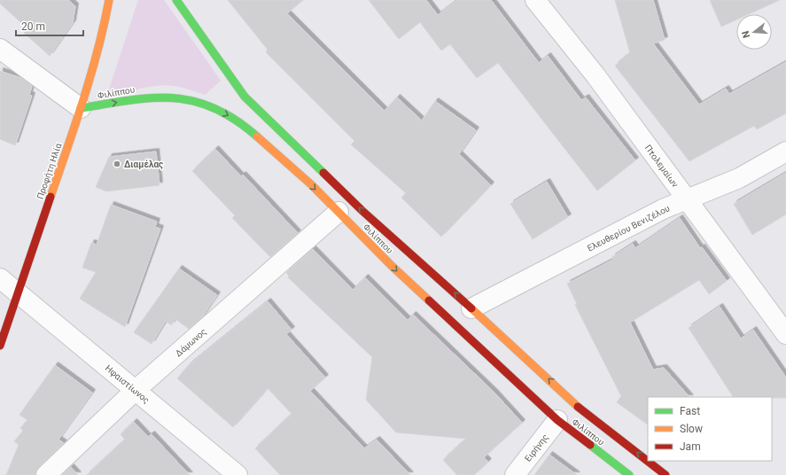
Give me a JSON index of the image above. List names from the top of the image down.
{
  "streets": {
    "street": [
      "Φιλίππου",
      "Πτολεμαίων",
      "Προφήτη Ηλία",
      "Ελευθερίου Βενιζέλου",
      "Δάμωνος",
      "Ηφαιστίωνος",
      "Ειρήνης"
    ]
  },
  "crossings": [
    ["Φιλίππου", "Προφήτη Ηλία"],
    ["Φιλίππου", "Ελευθερίου Βενιζέλου"],
    ["Φιλίππου", "Δάμωνος"],
    ["Φιλίππου", "Ειρήνης"],
    ["Πτολεμαίων", "Ελευθερίου Βενιζέλου"],
    ["Προφήτη Ηλία", "Ηφαιστίωνος"],
    ["Δάμωνος", "Ηφαιστίωνος"]
  ],
  "places": ["Διαμέλας"],
  "legend": ["Fast", "Slow", "Jam"],
  "scale_bar": "20 m",
  "north": "left"
}
